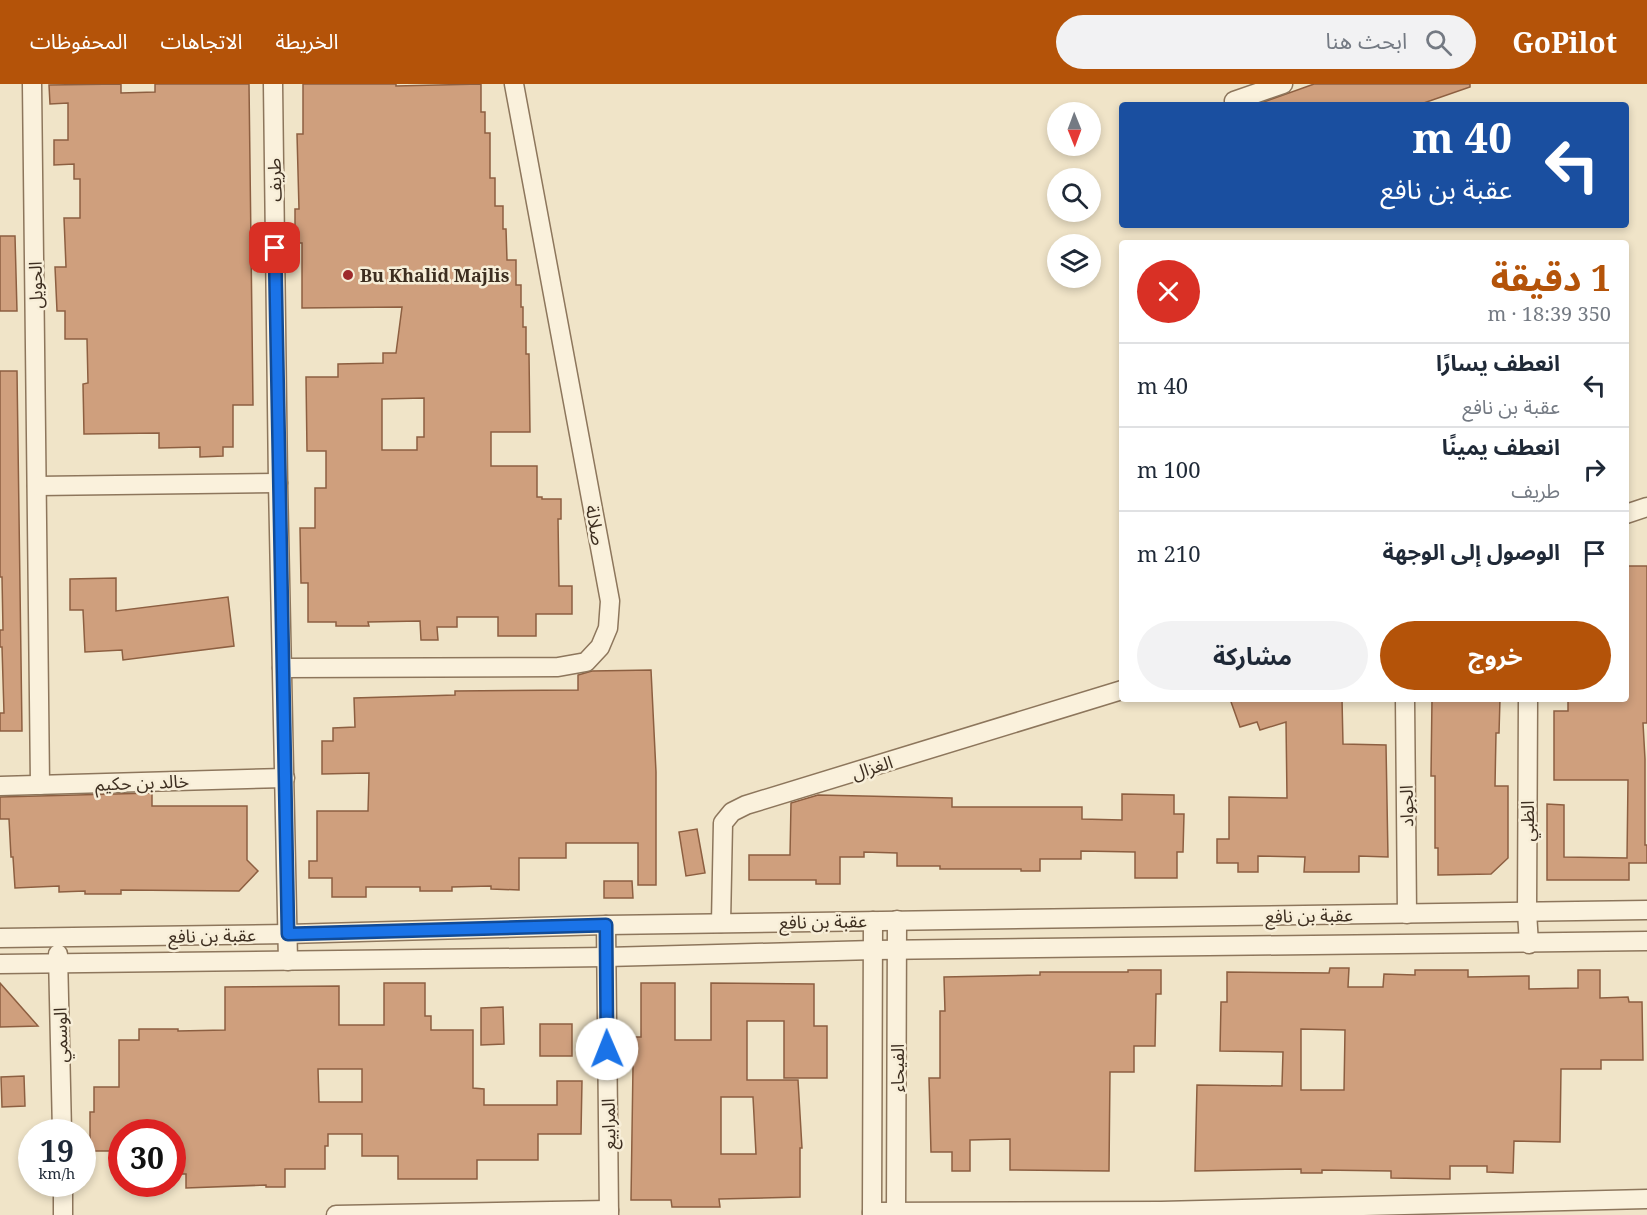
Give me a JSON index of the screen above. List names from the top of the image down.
{
  "streets": {
    "street": [
      "طريف",
      "الحويل",
      "صلالة",
      "الغزال",
      "خالد بن حكيم",
      "الجواد",
      "الظبي",
      "عقبة بن نافع",
      "الوسمي",
      "الفيحاء",
      "المرابيع"
    ]
  },
  "crossings": [
    ["طريف", "صلالة"],
    ["طريف", "خالد بن حكيم"],
    ["طريف", "عقبة بن نافع"],
    ["الحويل", "خالد بن حكيم"],
    ["الغزال", "عقبة بن نافع"],
    ["الجواد", "عقبة بن نافع"],
    ["الظبي", "عقبة بن نافع"],
    ["عقبة بن نافع", "الوسمي"],
    ["عقبة بن نافع", "الفيحاء"],
    ["عقبة بن نافع", "المرابيع"]
  ],
  "places": ["Bu Khalid Majlis"],
  "north": "bottom",
  "page": {
    "header": "GoPilot",
    "search": "ابحث هنا",
    "nav": ["الخريطة", "الاتجاهات", "المحفوظات"],
    "turn": ["40 m", "عقبة بن نافع"],
    "heading": ["1 دقيقة", "350 m · 18:39"],
    "list": [
      {
        "name": "انعطف يسارًا",
        "note": "عقبة بن نافع",
        "value": "40 m"
      },
      {
        "name": "انعطف يمينًا",
        "note": "طريف",
        "value": "100 m"
      },
      {
        "name": "الوصول إلى الوجهة",
        "value": "210 m"
      }
    ],
    "buttons": ["خروج", "مشاركة"],
    "speed": "19 km/h",
    "limit": "30"
  }
}
